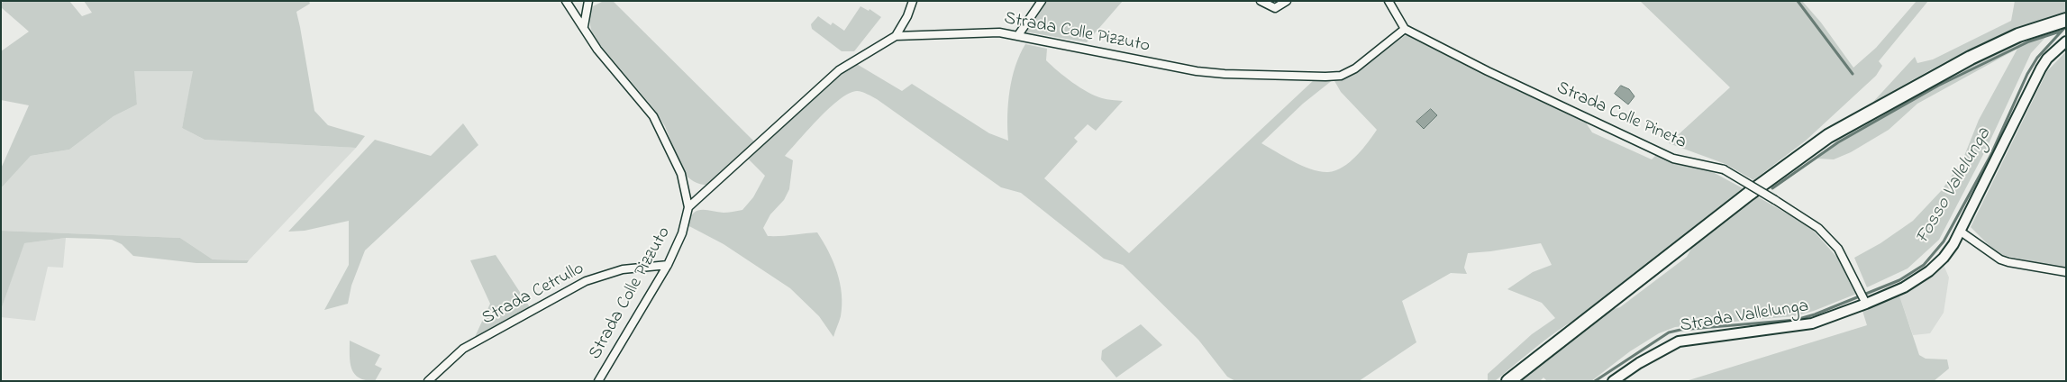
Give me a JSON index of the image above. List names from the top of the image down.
{
  "streets": {
    "street": [
      "Strada Colle Pizzuto",
      "Strada Colle Pineta",
      "Strada Cetrullo",
      "Strada Vallelunga"
    ]
  },
  "crossings": [
    ["Strada Colle Pizzuto", "Strada Colle Pineta"],
    ["Strada Colle Pizzuto", "Strada Cetrullo"],
    ["Strada Colle Pineta", "Strada Vallelunga"]
  ],
  "water": ["Fosso Vallelunga"]
}
